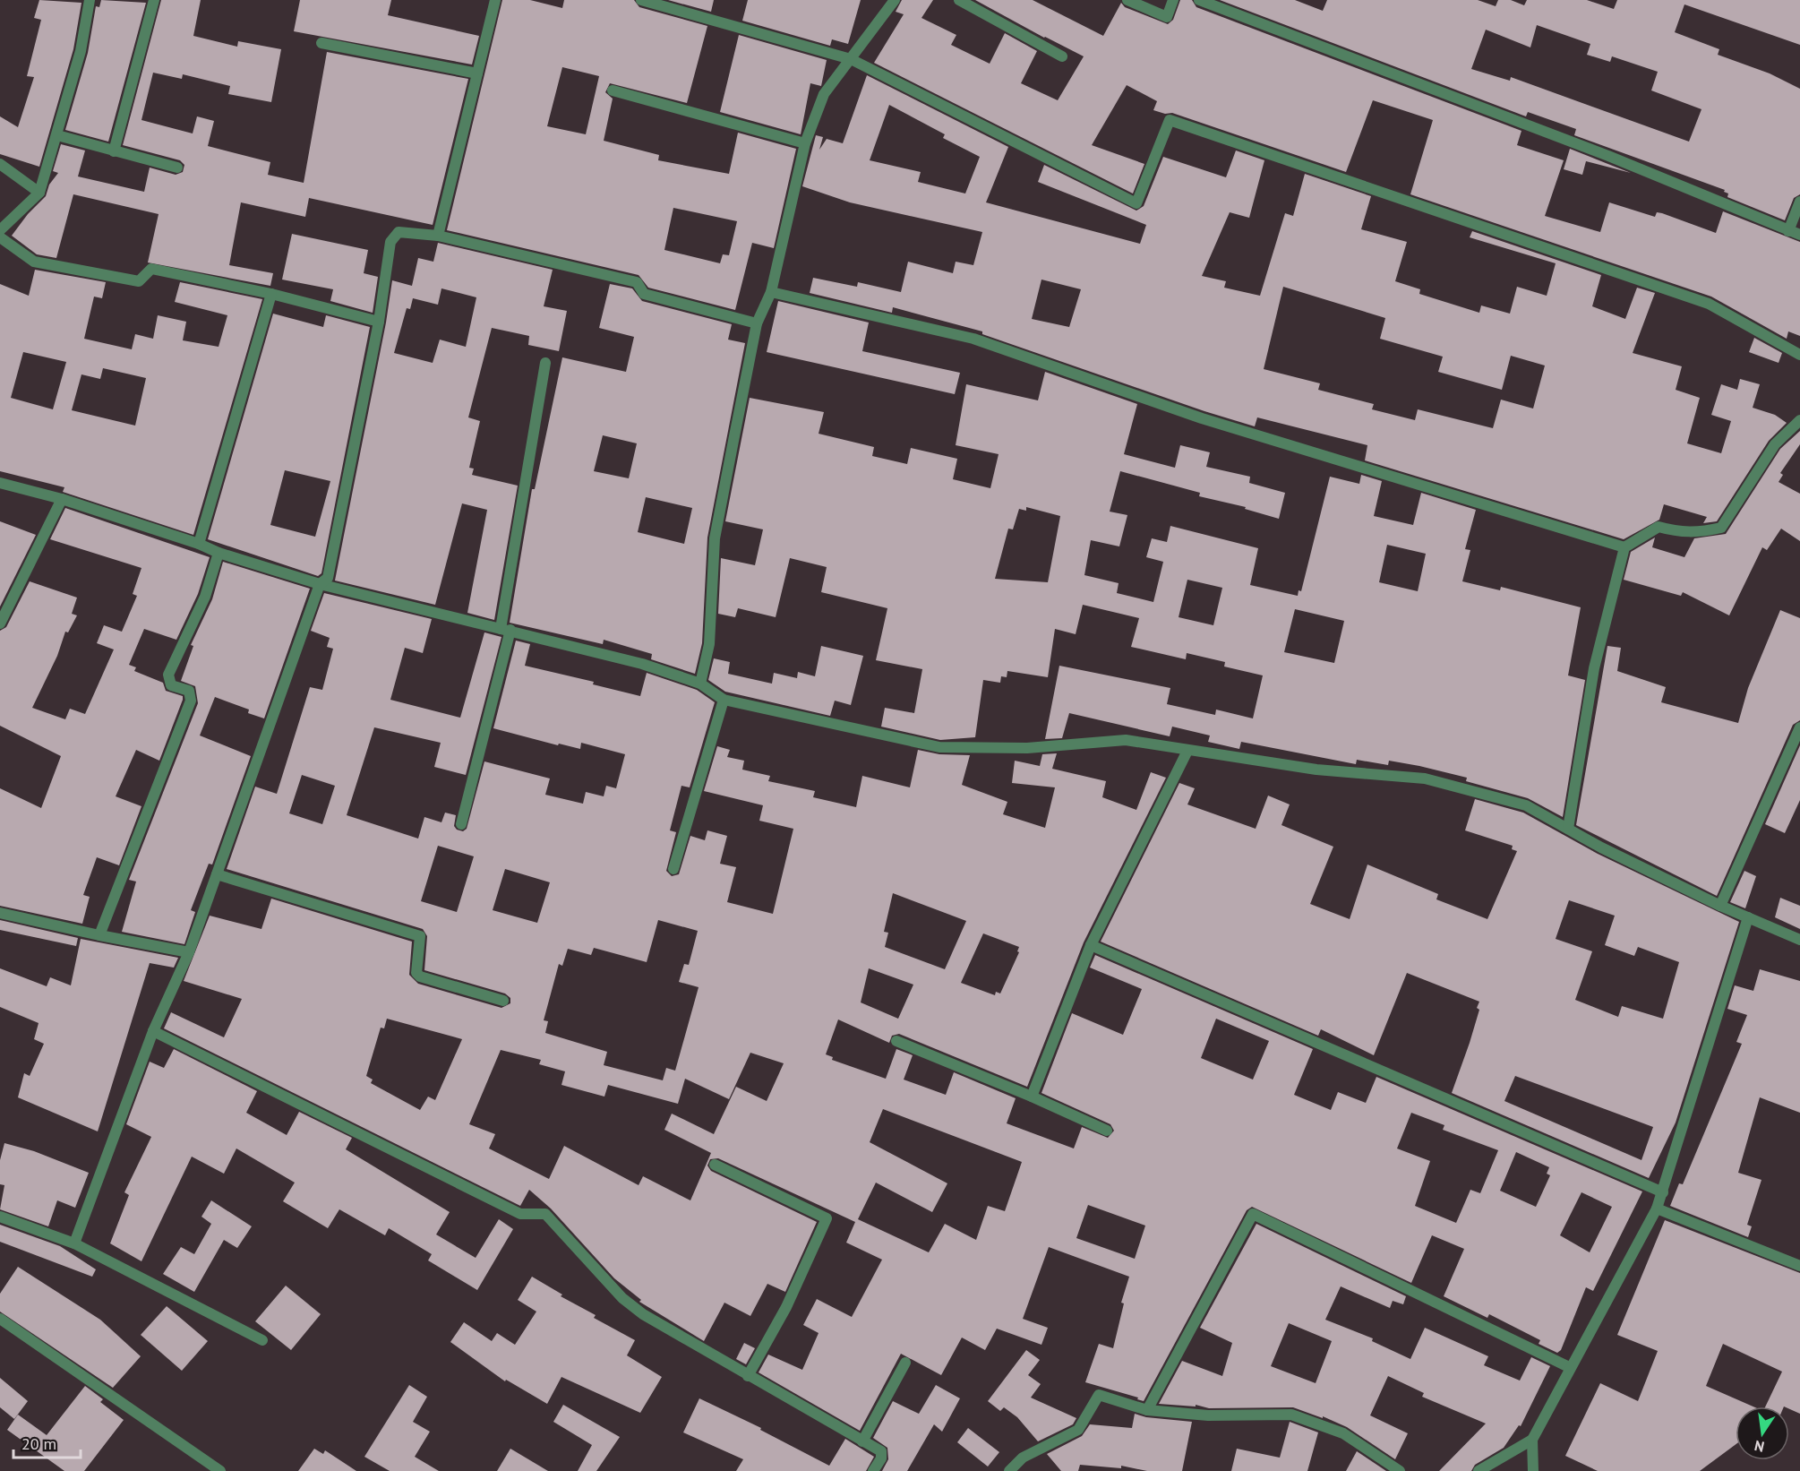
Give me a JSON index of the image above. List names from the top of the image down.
{
  "scale_bar": "20 m",
  "north": "bottom"
}
